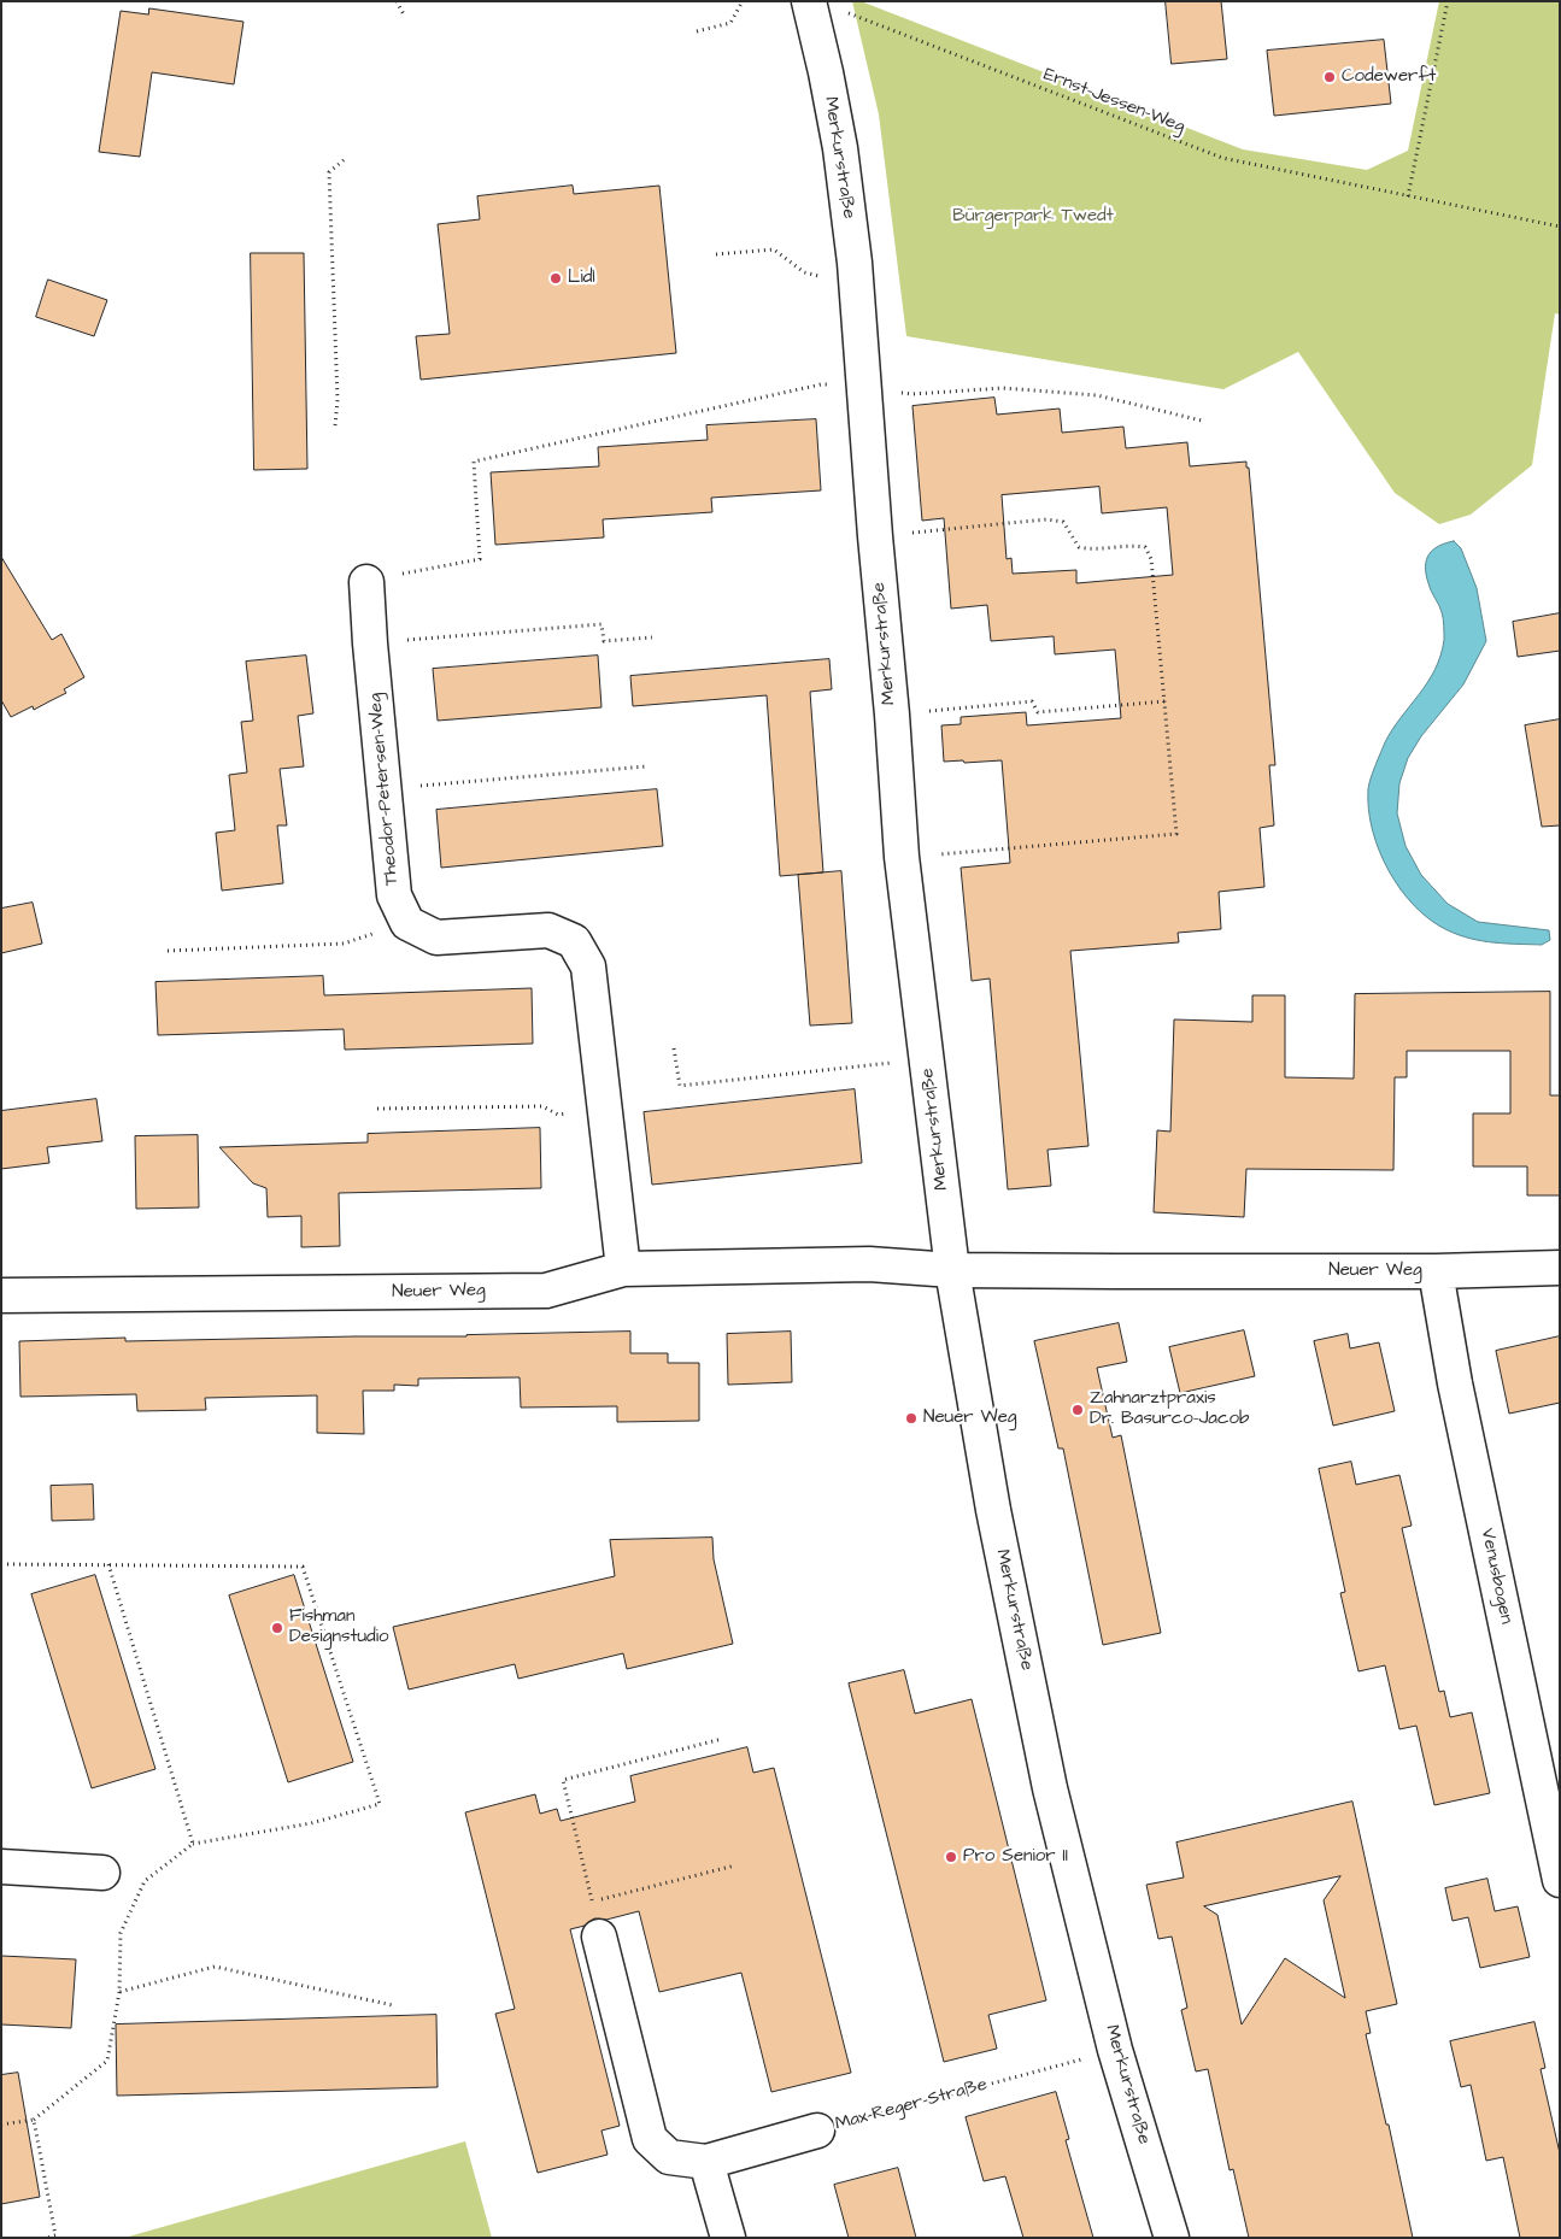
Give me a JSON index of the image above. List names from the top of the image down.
{
  "streets": {
    "street": [
      "Merkurstraße",
      "Theodor-Petersen-Weg",
      "Neuer Weg",
      "Venusbogen",
      "Max-Reger-Straße"
    ],
    "path": ["Ernst-Jessen-Weg"]
  },
  "crossings": [
    ["Merkurstraße", "Neuer Weg"],
    ["Merkurstraße", "Max-Reger-Straße"],
    ["Neuer Weg", "Venusbogen"]
  ],
  "parks": ["Bürgerpark Twedt"],
  "places": [
    "Codewerft",
    "Lidl",
    "Zahnarztpraxis Dr. Basurco-Jacob",
    "Neuer Weg",
    "Fishman Designstudio",
    "Pro Senior II"
  ]
}
